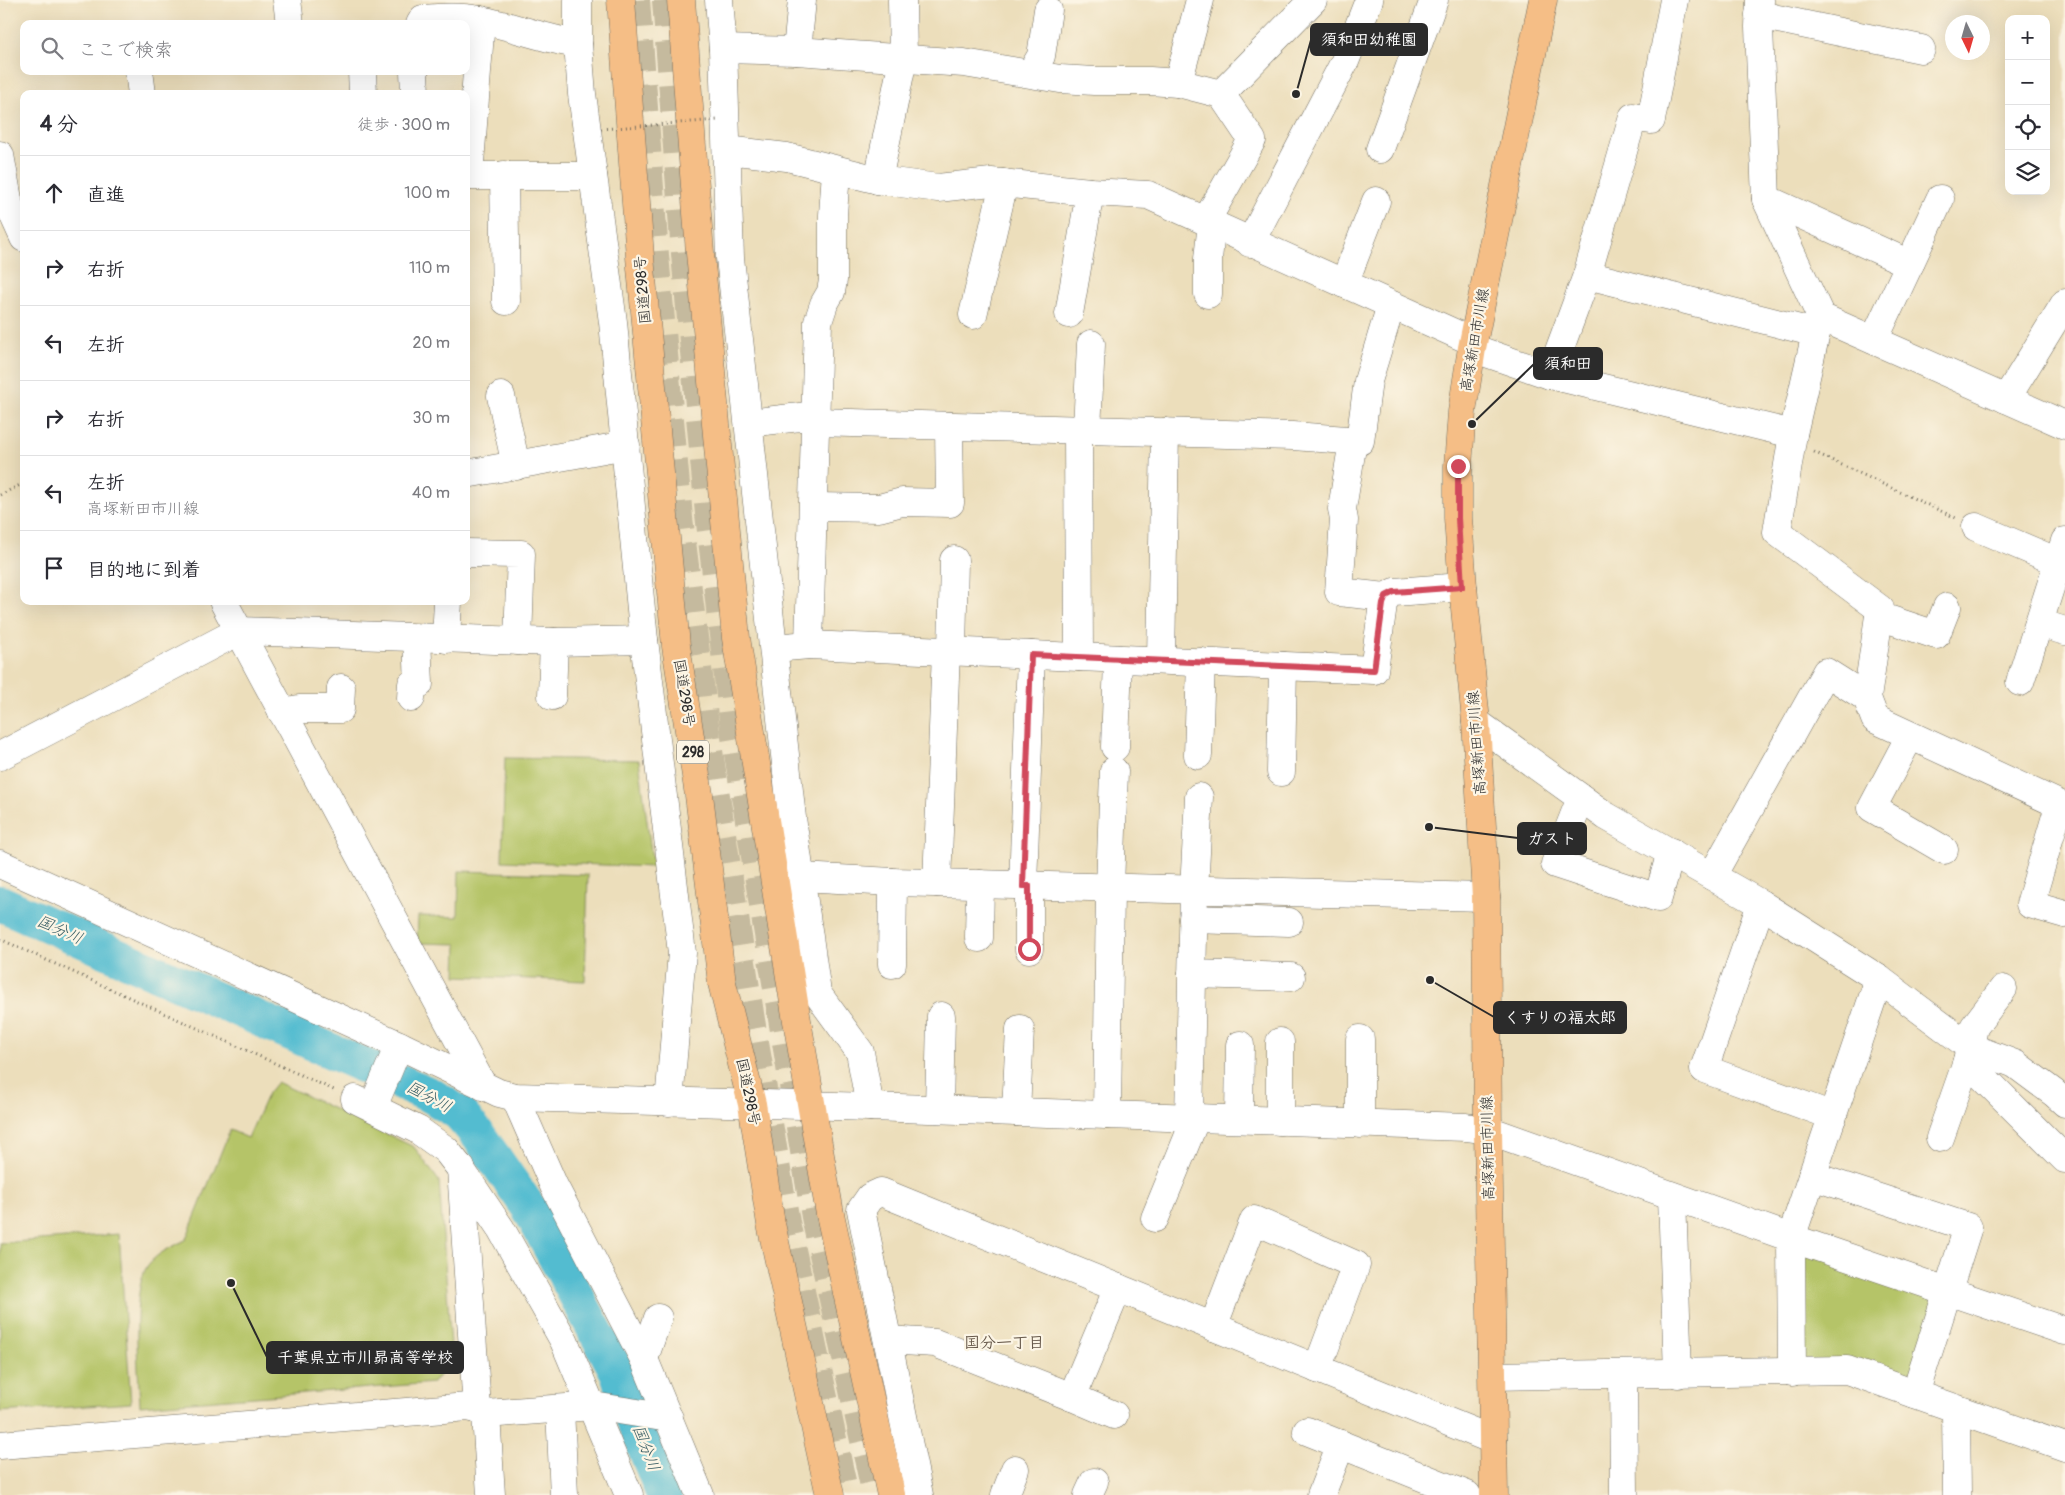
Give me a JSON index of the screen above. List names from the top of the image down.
{
  "streets": {
    "main road": ["国道298号", "高塚新田市川線", "298"]
  },
  "districts": ["国分一丁目"],
  "water": ["国分川"],
  "places": [
    "須和田幼稚園",
    "須和田",
    "ガスト",
    "くすりの福太郎",
    "千葉県立市川昴高等学校"
  ],
  "north": "bottom",
  "page": {
    "map_buttons": ["+", "−"],
    "search": "ここで検索",
    "heading": ["4 分", "徒歩 · 300 m"],
    "list": [
      ["直進", "100 m"],
      ["右折", "110 m"],
      ["左折", "20 m"],
      ["右折", "30 m"],
      ["左折", "高塚新田市川線", "40 m"],
      "目的地に到着"
    ]
  }
}
